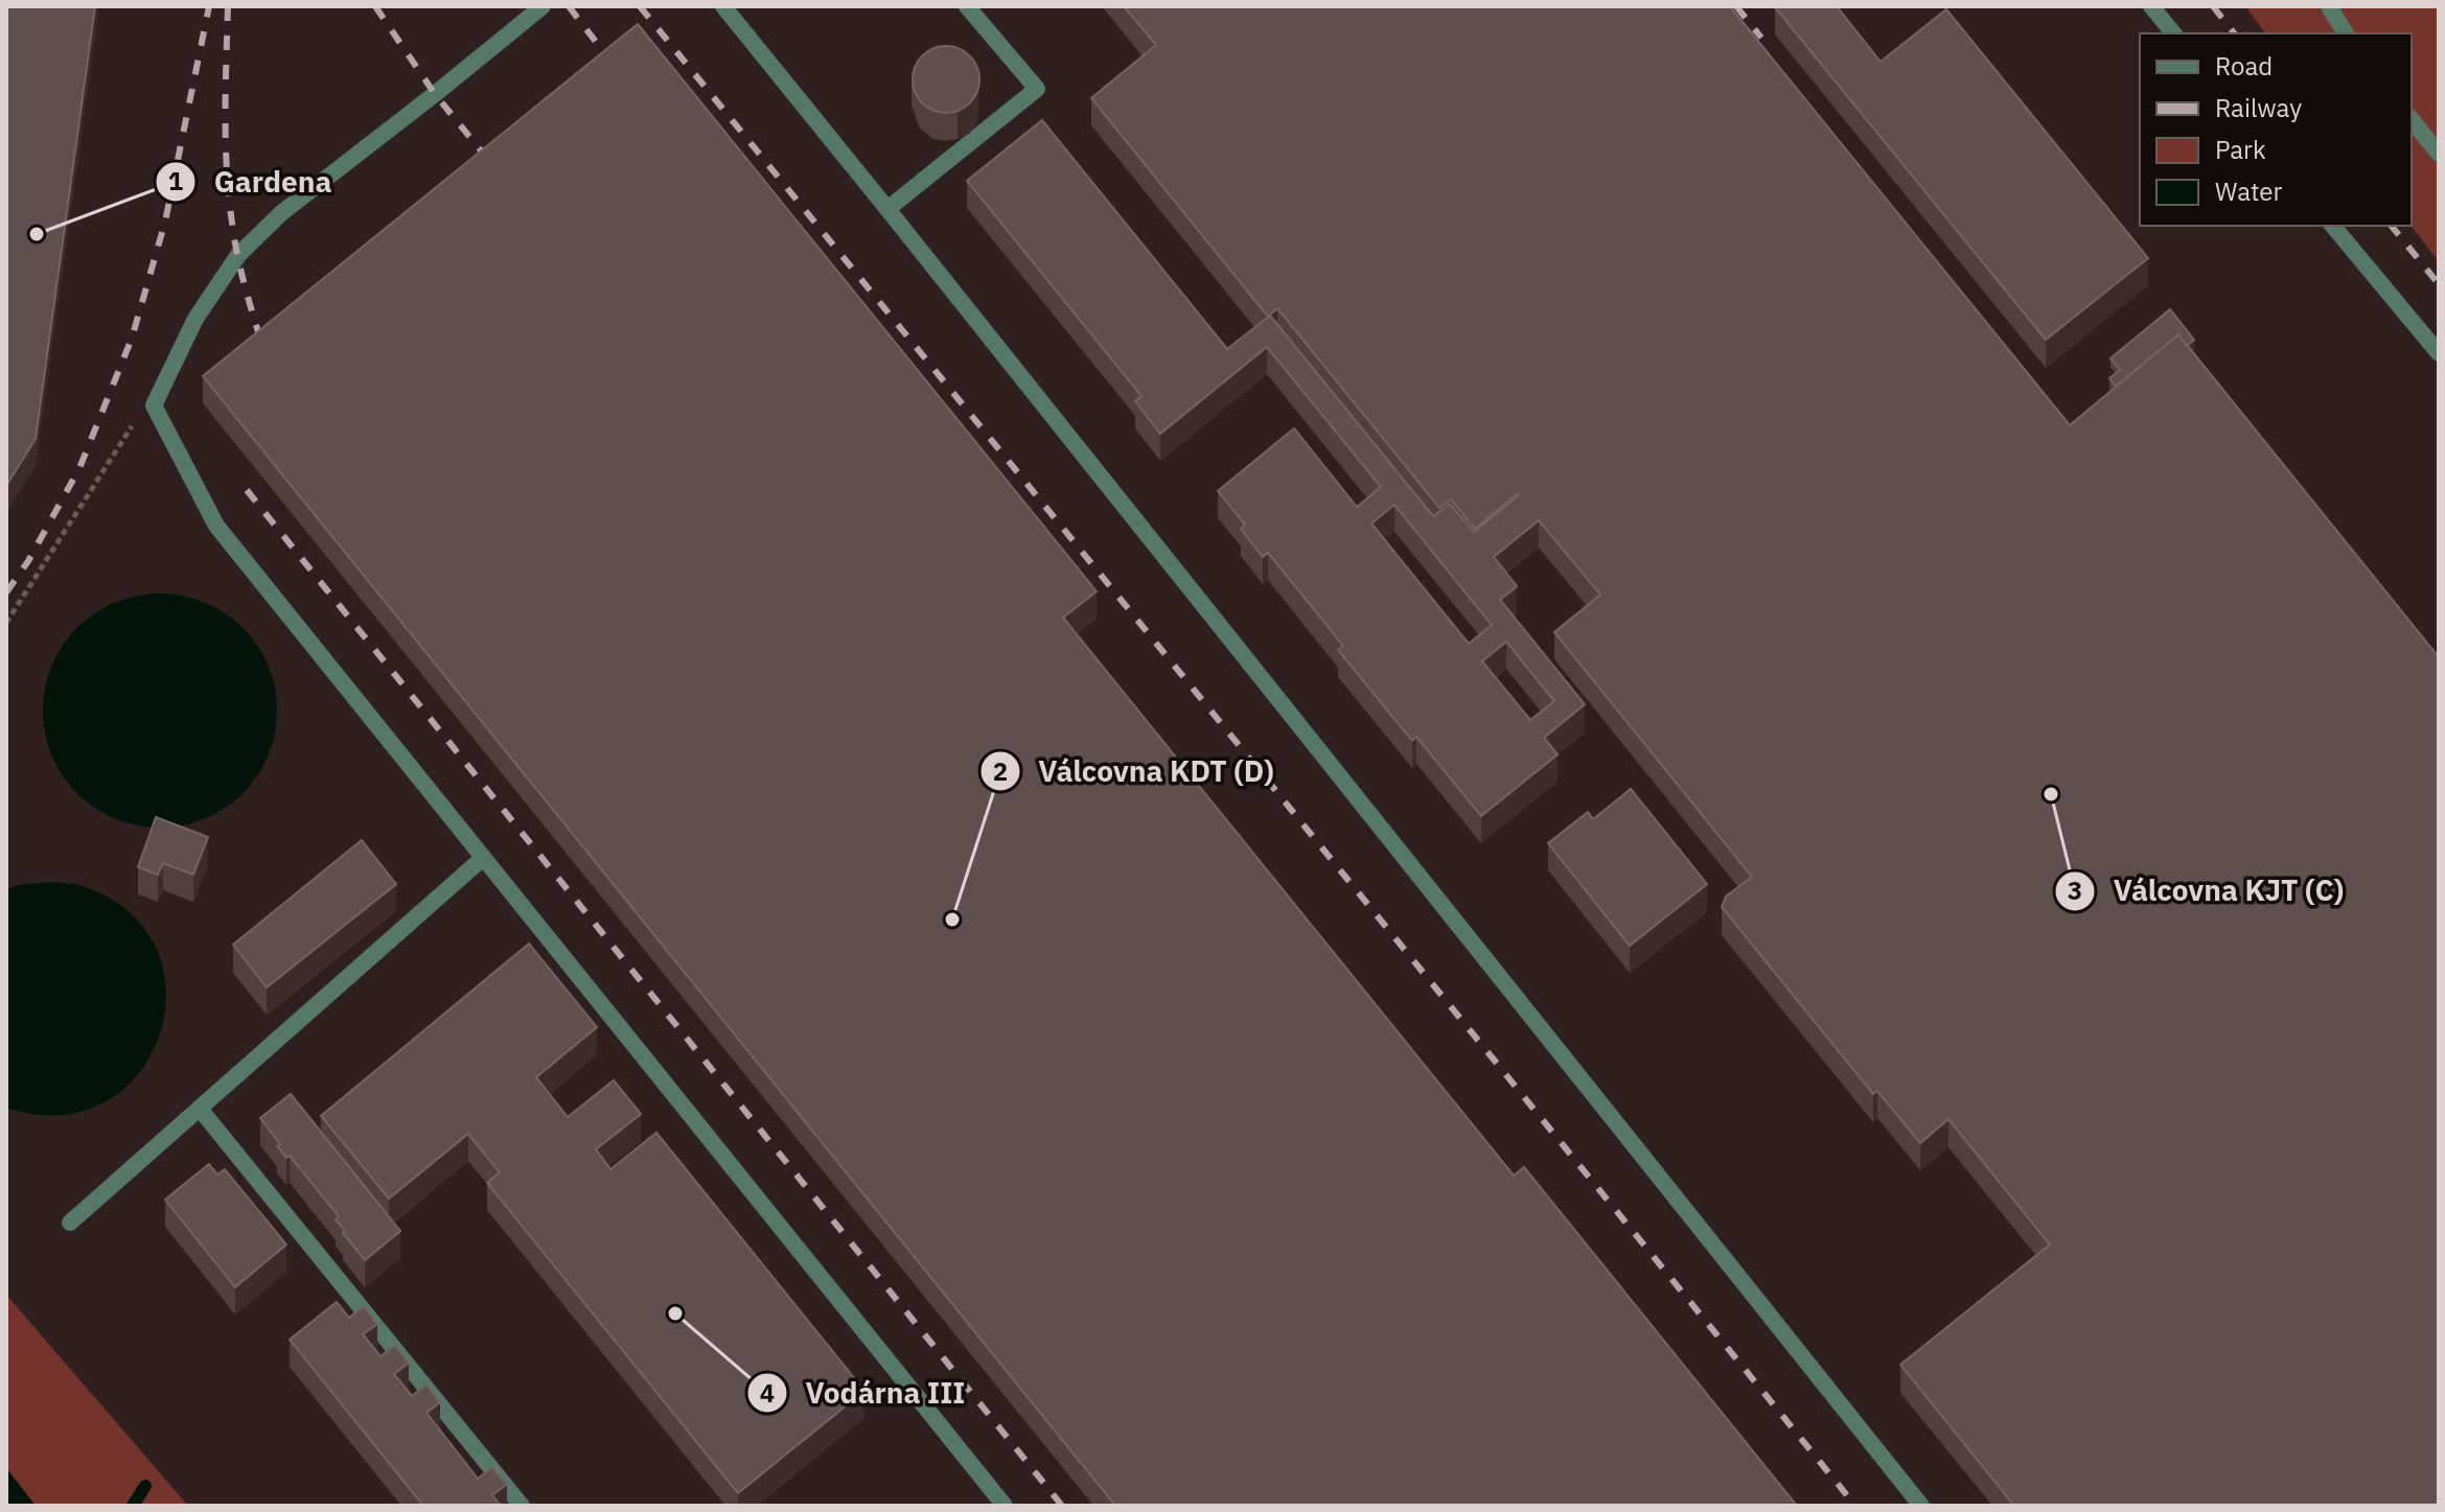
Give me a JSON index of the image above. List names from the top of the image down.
{
  "places": [
    "Gardena",
    "Válcovna KJT (C)",
    "Válcovna KDT (D)",
    "Vodárna III"
  ],
  "legend": [
    "Road",
    "Railway",
    "Park",
    "Water"
  ]
}
